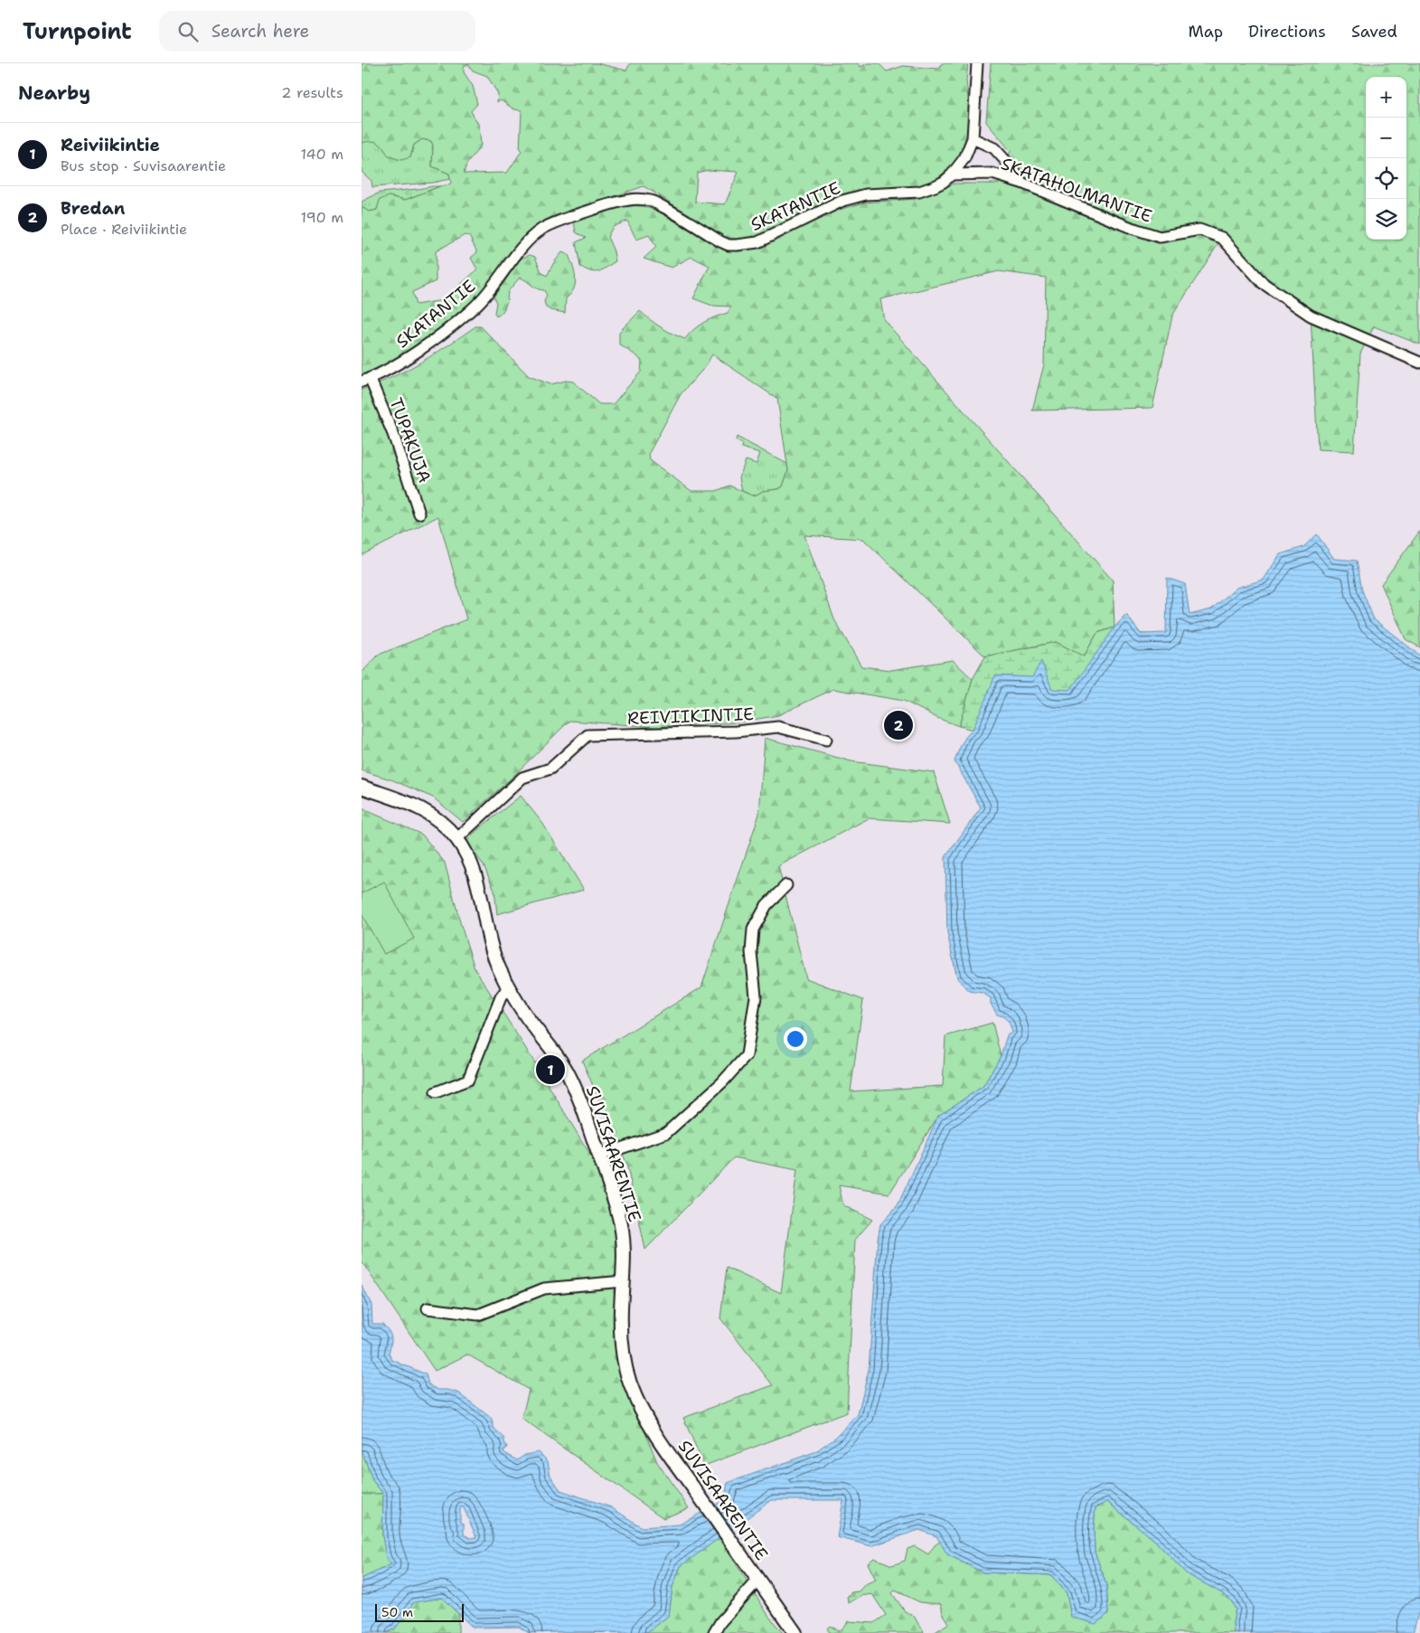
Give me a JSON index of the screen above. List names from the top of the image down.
{
  "streets": {
    "street": [
      "SKATAHOLMANTIE",
      "SKATANTIE",
      "TUPAKUJA",
      "REIVIIKINTIE",
      "SUVISAARENTIE"
    ]
  },
  "crossings": [
    ["SKATAHOLMANTIE", "SKATANTIE"],
    ["SKATANTIE", "TUPAKUJA"],
    ["REIVIIKINTIE", "SUVISAARENTIE"]
  ],
  "scale_bar": "50 m",
  "page": {
    "header": "Turnpoint",
    "search": "Search here",
    "nav": ["Map", "Directions", "Saved"],
    "heading": ["Nearby", "2 results"],
    "map_buttons": ["+", "−"],
    "list": [
      {
        "mark": "1",
        "name": "Reiviikintie",
        "note": "Bus stop · Suvisaarentie",
        "value": "140 m"
      },
      {
        "mark": "2",
        "name": "Bredan",
        "note": "Place · Reiviikintie",
        "value": "190 m"
      }
    ],
    "pins": ["2", "1"],
    "scale": "50 m"
  }
}
